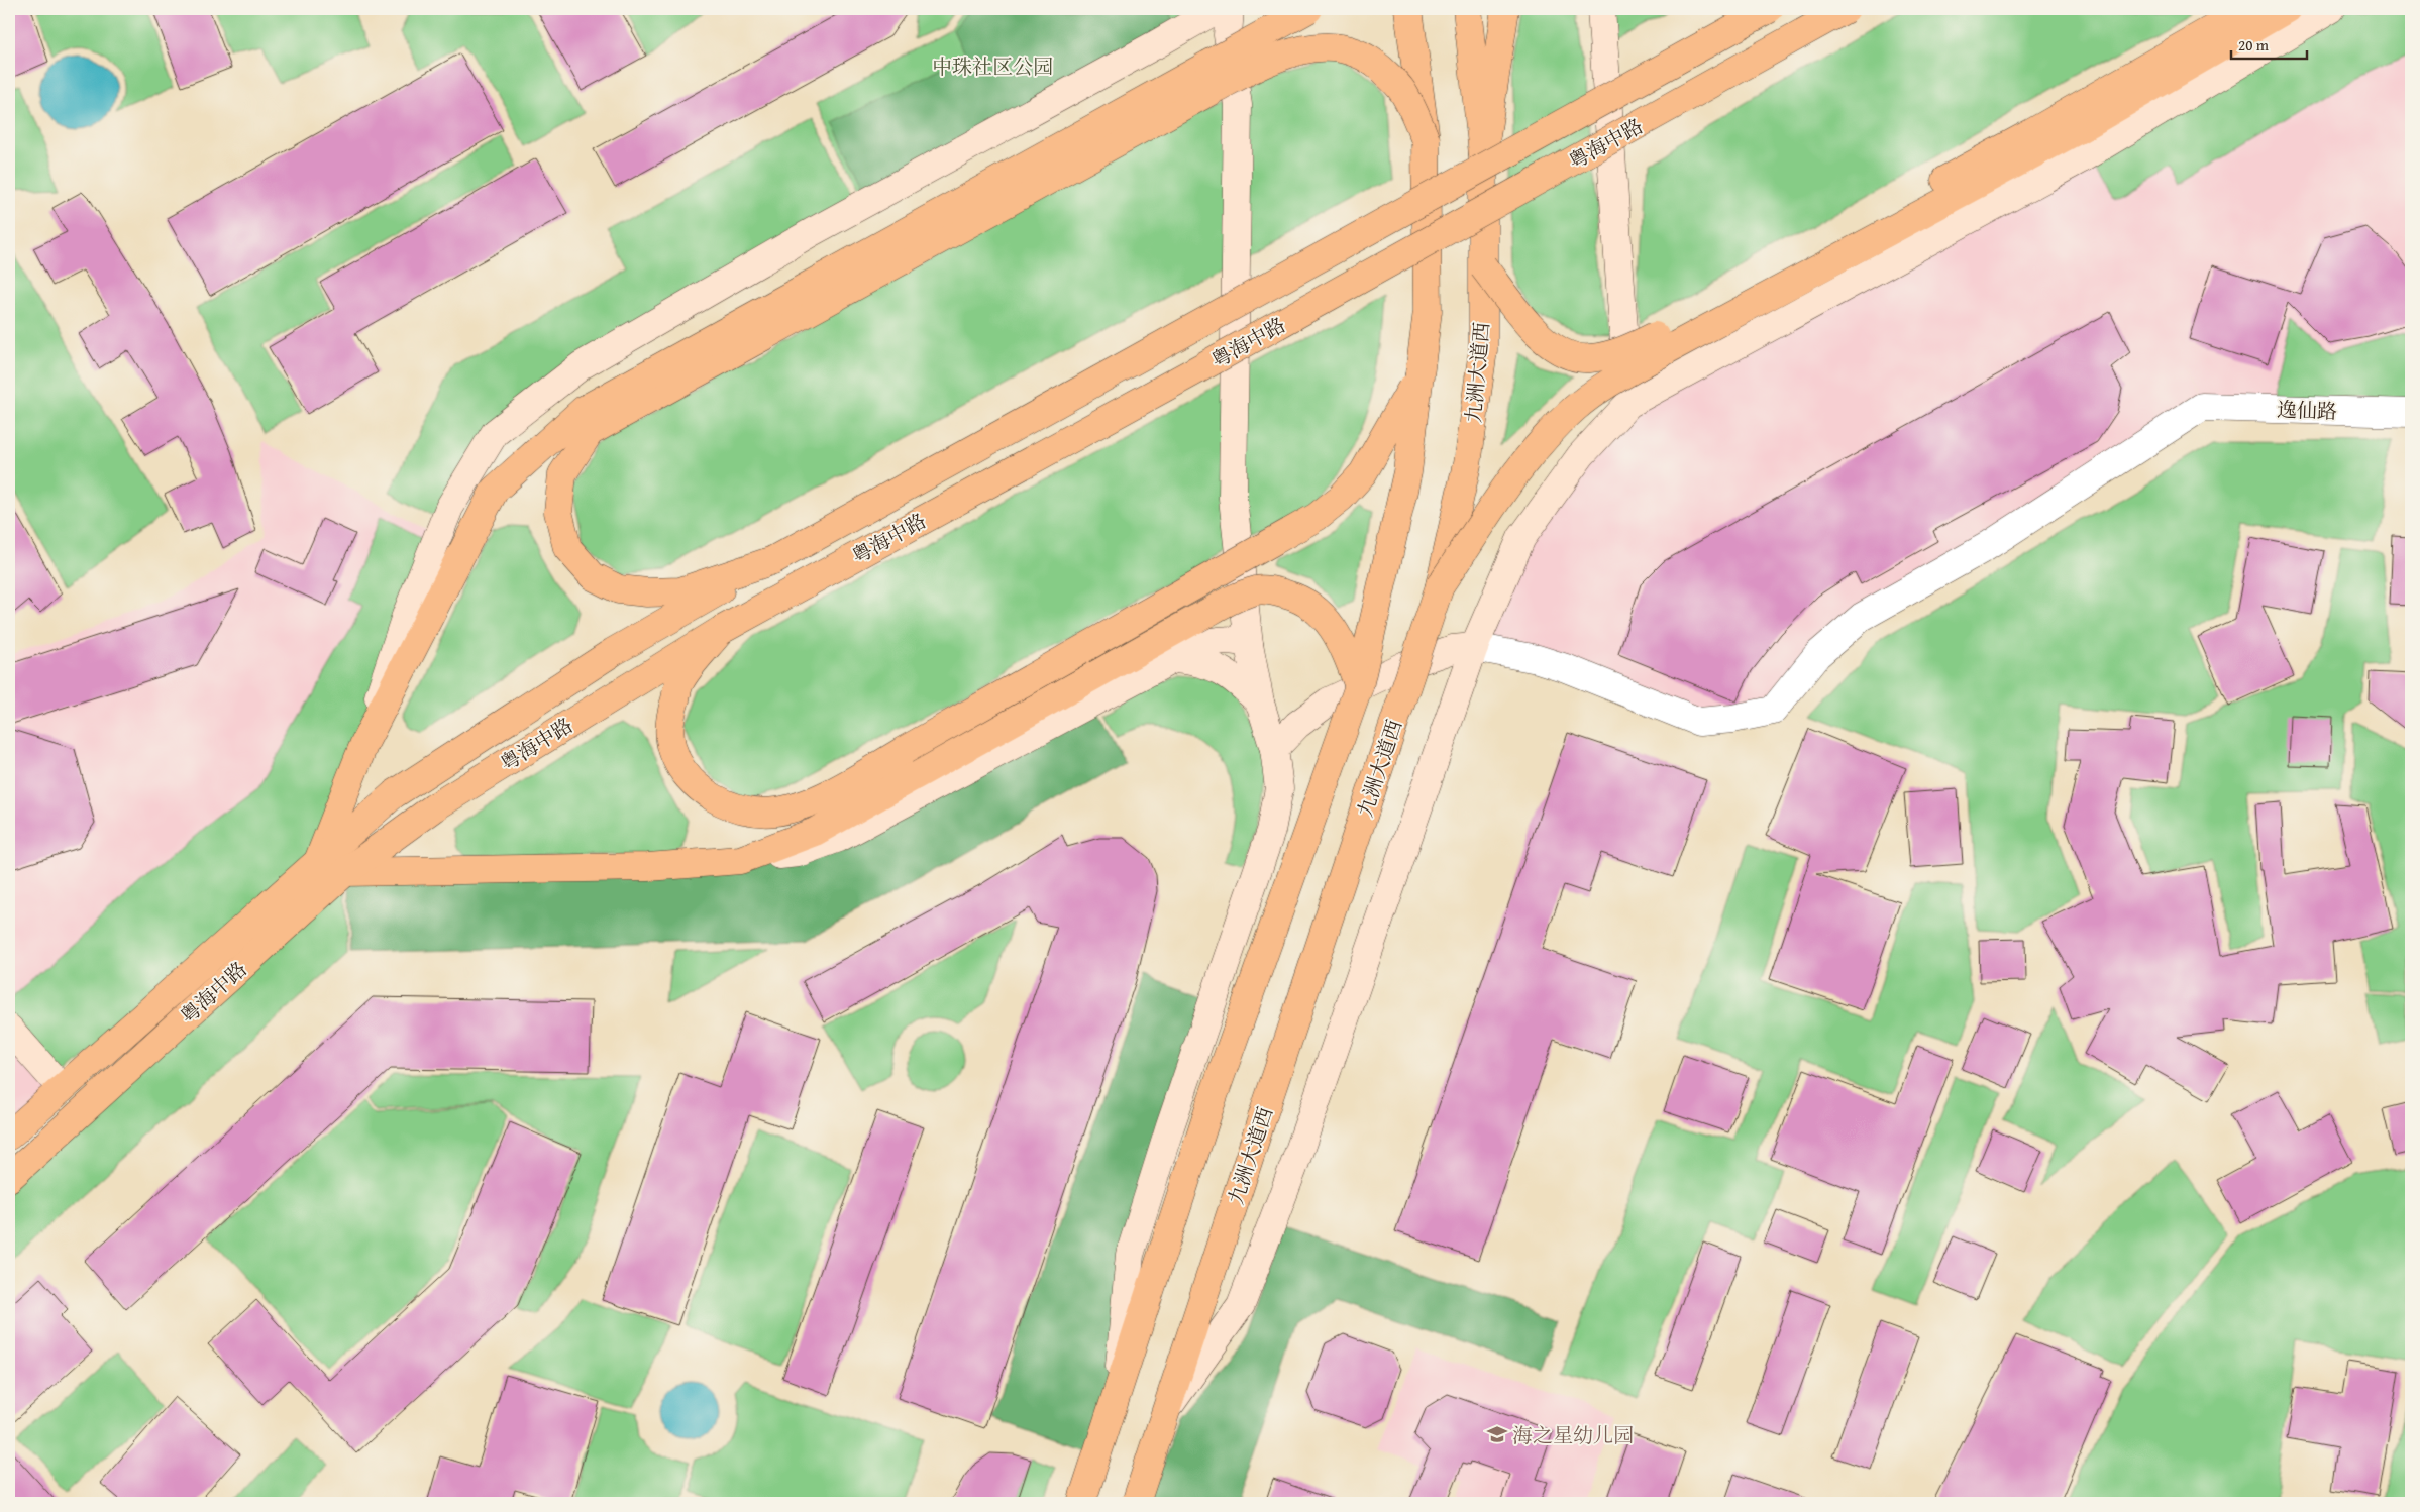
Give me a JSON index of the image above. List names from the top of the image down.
{
  "streets": {
    "main road": ["粤海中路", "九洲大道西"],
    "street": ["逸仙路"]
  },
  "parks": ["中珠社区公园"],
  "places": {
    "school or university": ["海之星幼儿园"]
  },
  "scale_bar": "20 m"
}
